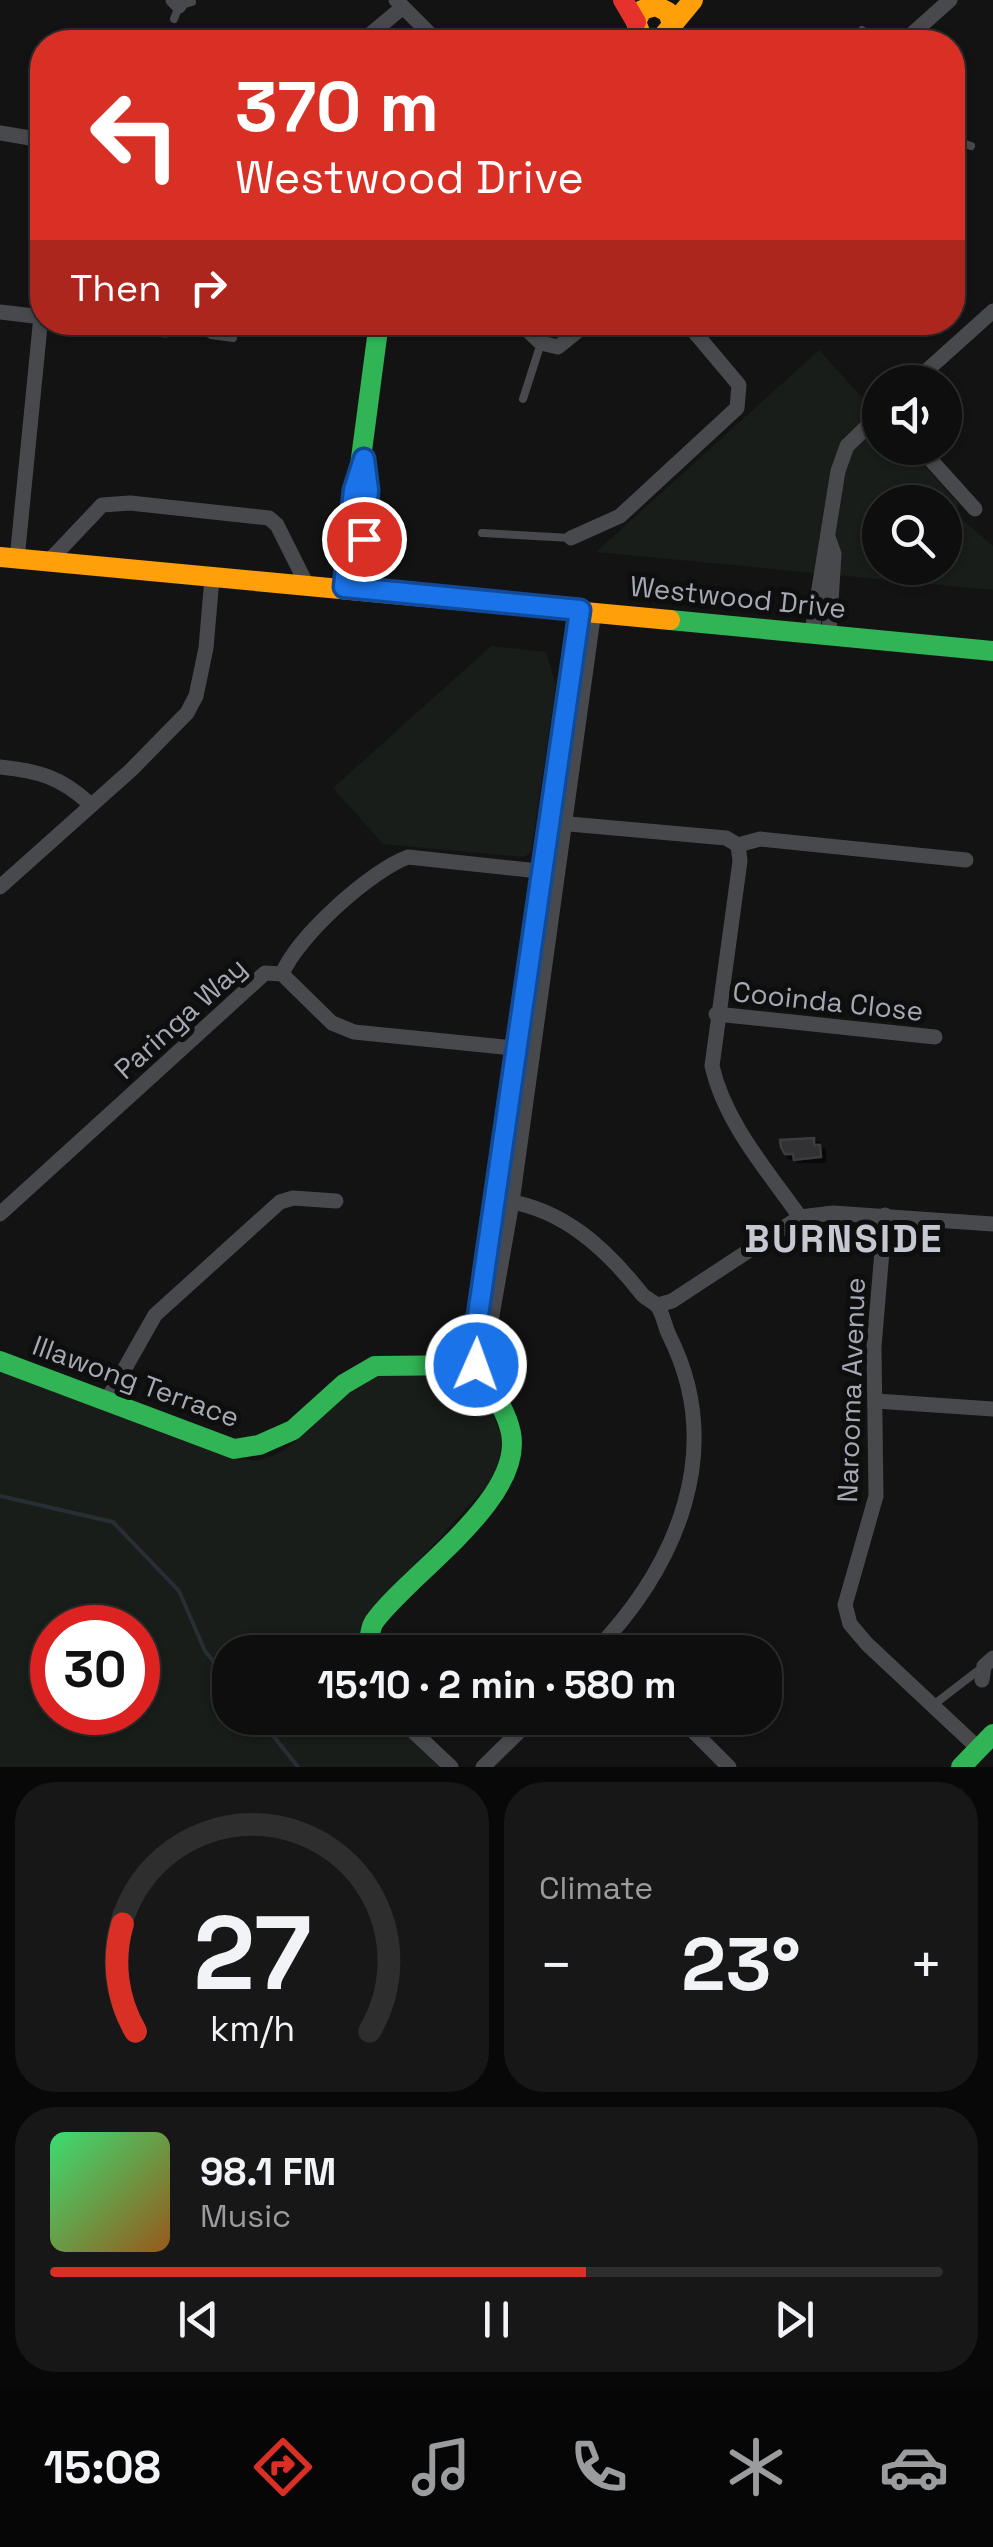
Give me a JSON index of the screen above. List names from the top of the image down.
{
  "streets": {
    "street": [
      "Westwood Drive",
      "Cooinda Close",
      "Paringa Way",
      "Illawong Terrace",
      "Narooma Avenue"
    ]
  },
  "districts": ["BURNSIDE"],
  "page": {
    "turn": ["370 m", "Westwood Drive"],
    "then": "Then",
    "limit": "30",
    "trip": "15:10 · 2 min · 580 m",
    "tile": "Climate",
    "heat": ["−", "23°", "+"],
    "song": ["98.1 FM", "Music"],
    "tabs": "15:08",
    "gauge": ["27", "km/h"]
  }
}
